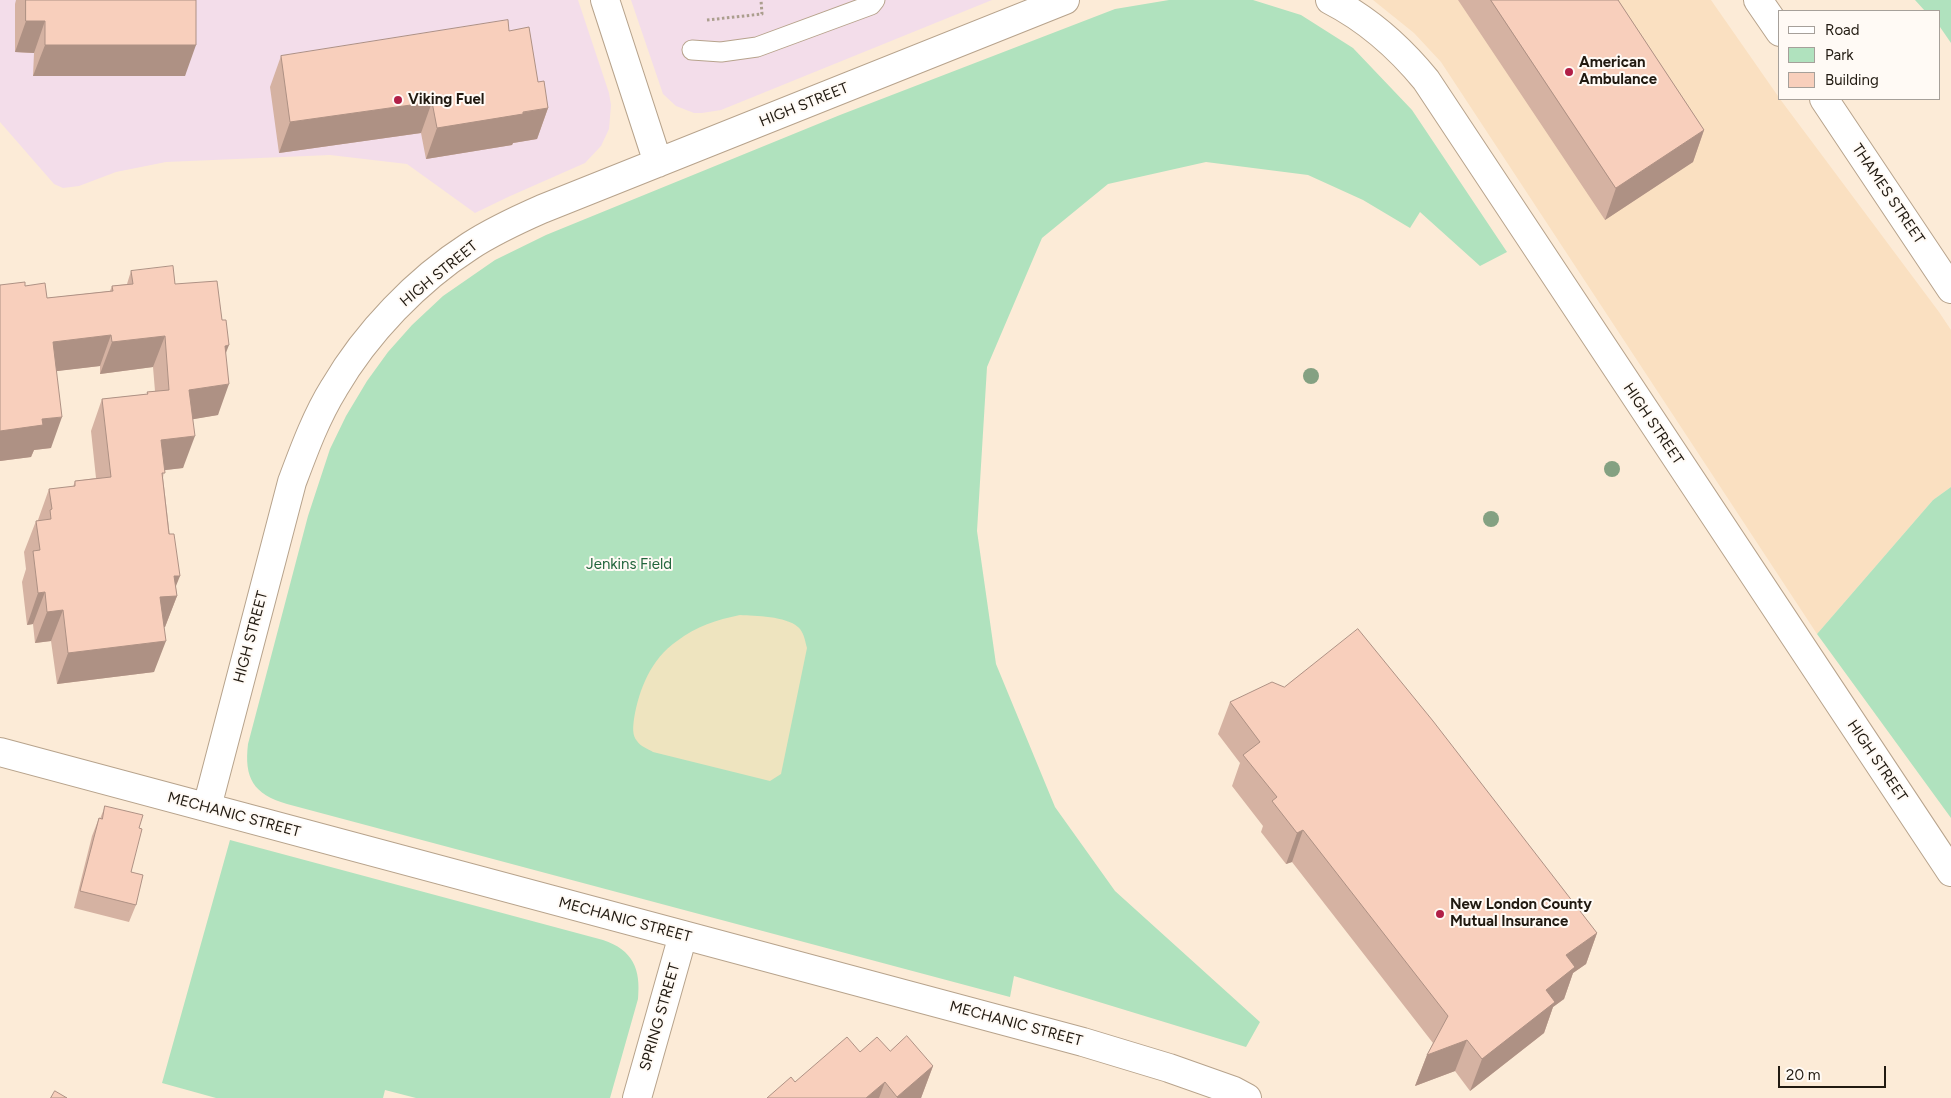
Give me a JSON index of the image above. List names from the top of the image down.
{
  "streets": {
    "street": [
      "HIGH STREET",
      "THAMES STREET",
      "MECHANIC STREET",
      "SPRING STREET"
    ]
  },
  "crossings": [
    ["HIGH STREET", "MECHANIC STREET"],
    ["MECHANIC STREET", "SPRING STREET"]
  ],
  "parks": ["Jenkins Field"],
  "places": ["American Ambulance", "Viking Fuel", "New London County Mutual Insurance"],
  "legend": ["Road", "Park", "Building"],
  "scale_bar": "20 m"
}
